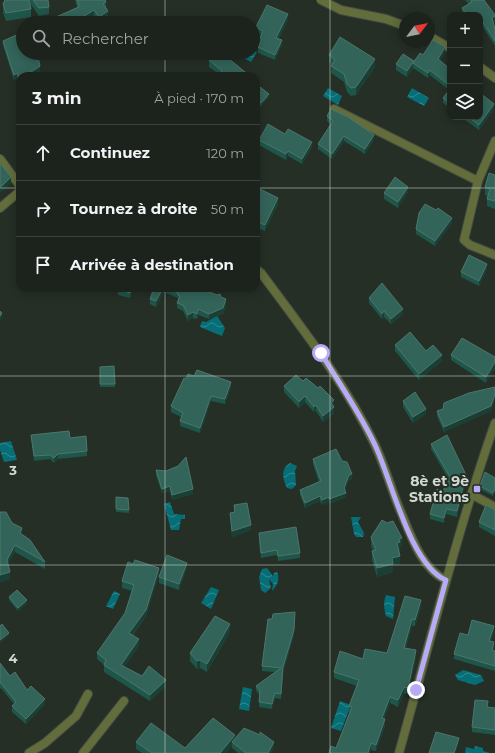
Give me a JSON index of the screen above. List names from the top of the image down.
{
  "places": {
    "transit": ["8è et 9è Stations"]
  },
  "north": "top right",
  "page": {
    "map_buttons": ["+", "−"],
    "search": "Rechercher",
    "heading": ["3 min", "À pied · 170 m"],
    "list": [
      ["Continuez", "120 m"],
      ["Tournez à droite", "50 m"],
      "Arrivée à destination"
    ]
  },
  "grid": {
    "rows": ["3", "4"]
  }
}
